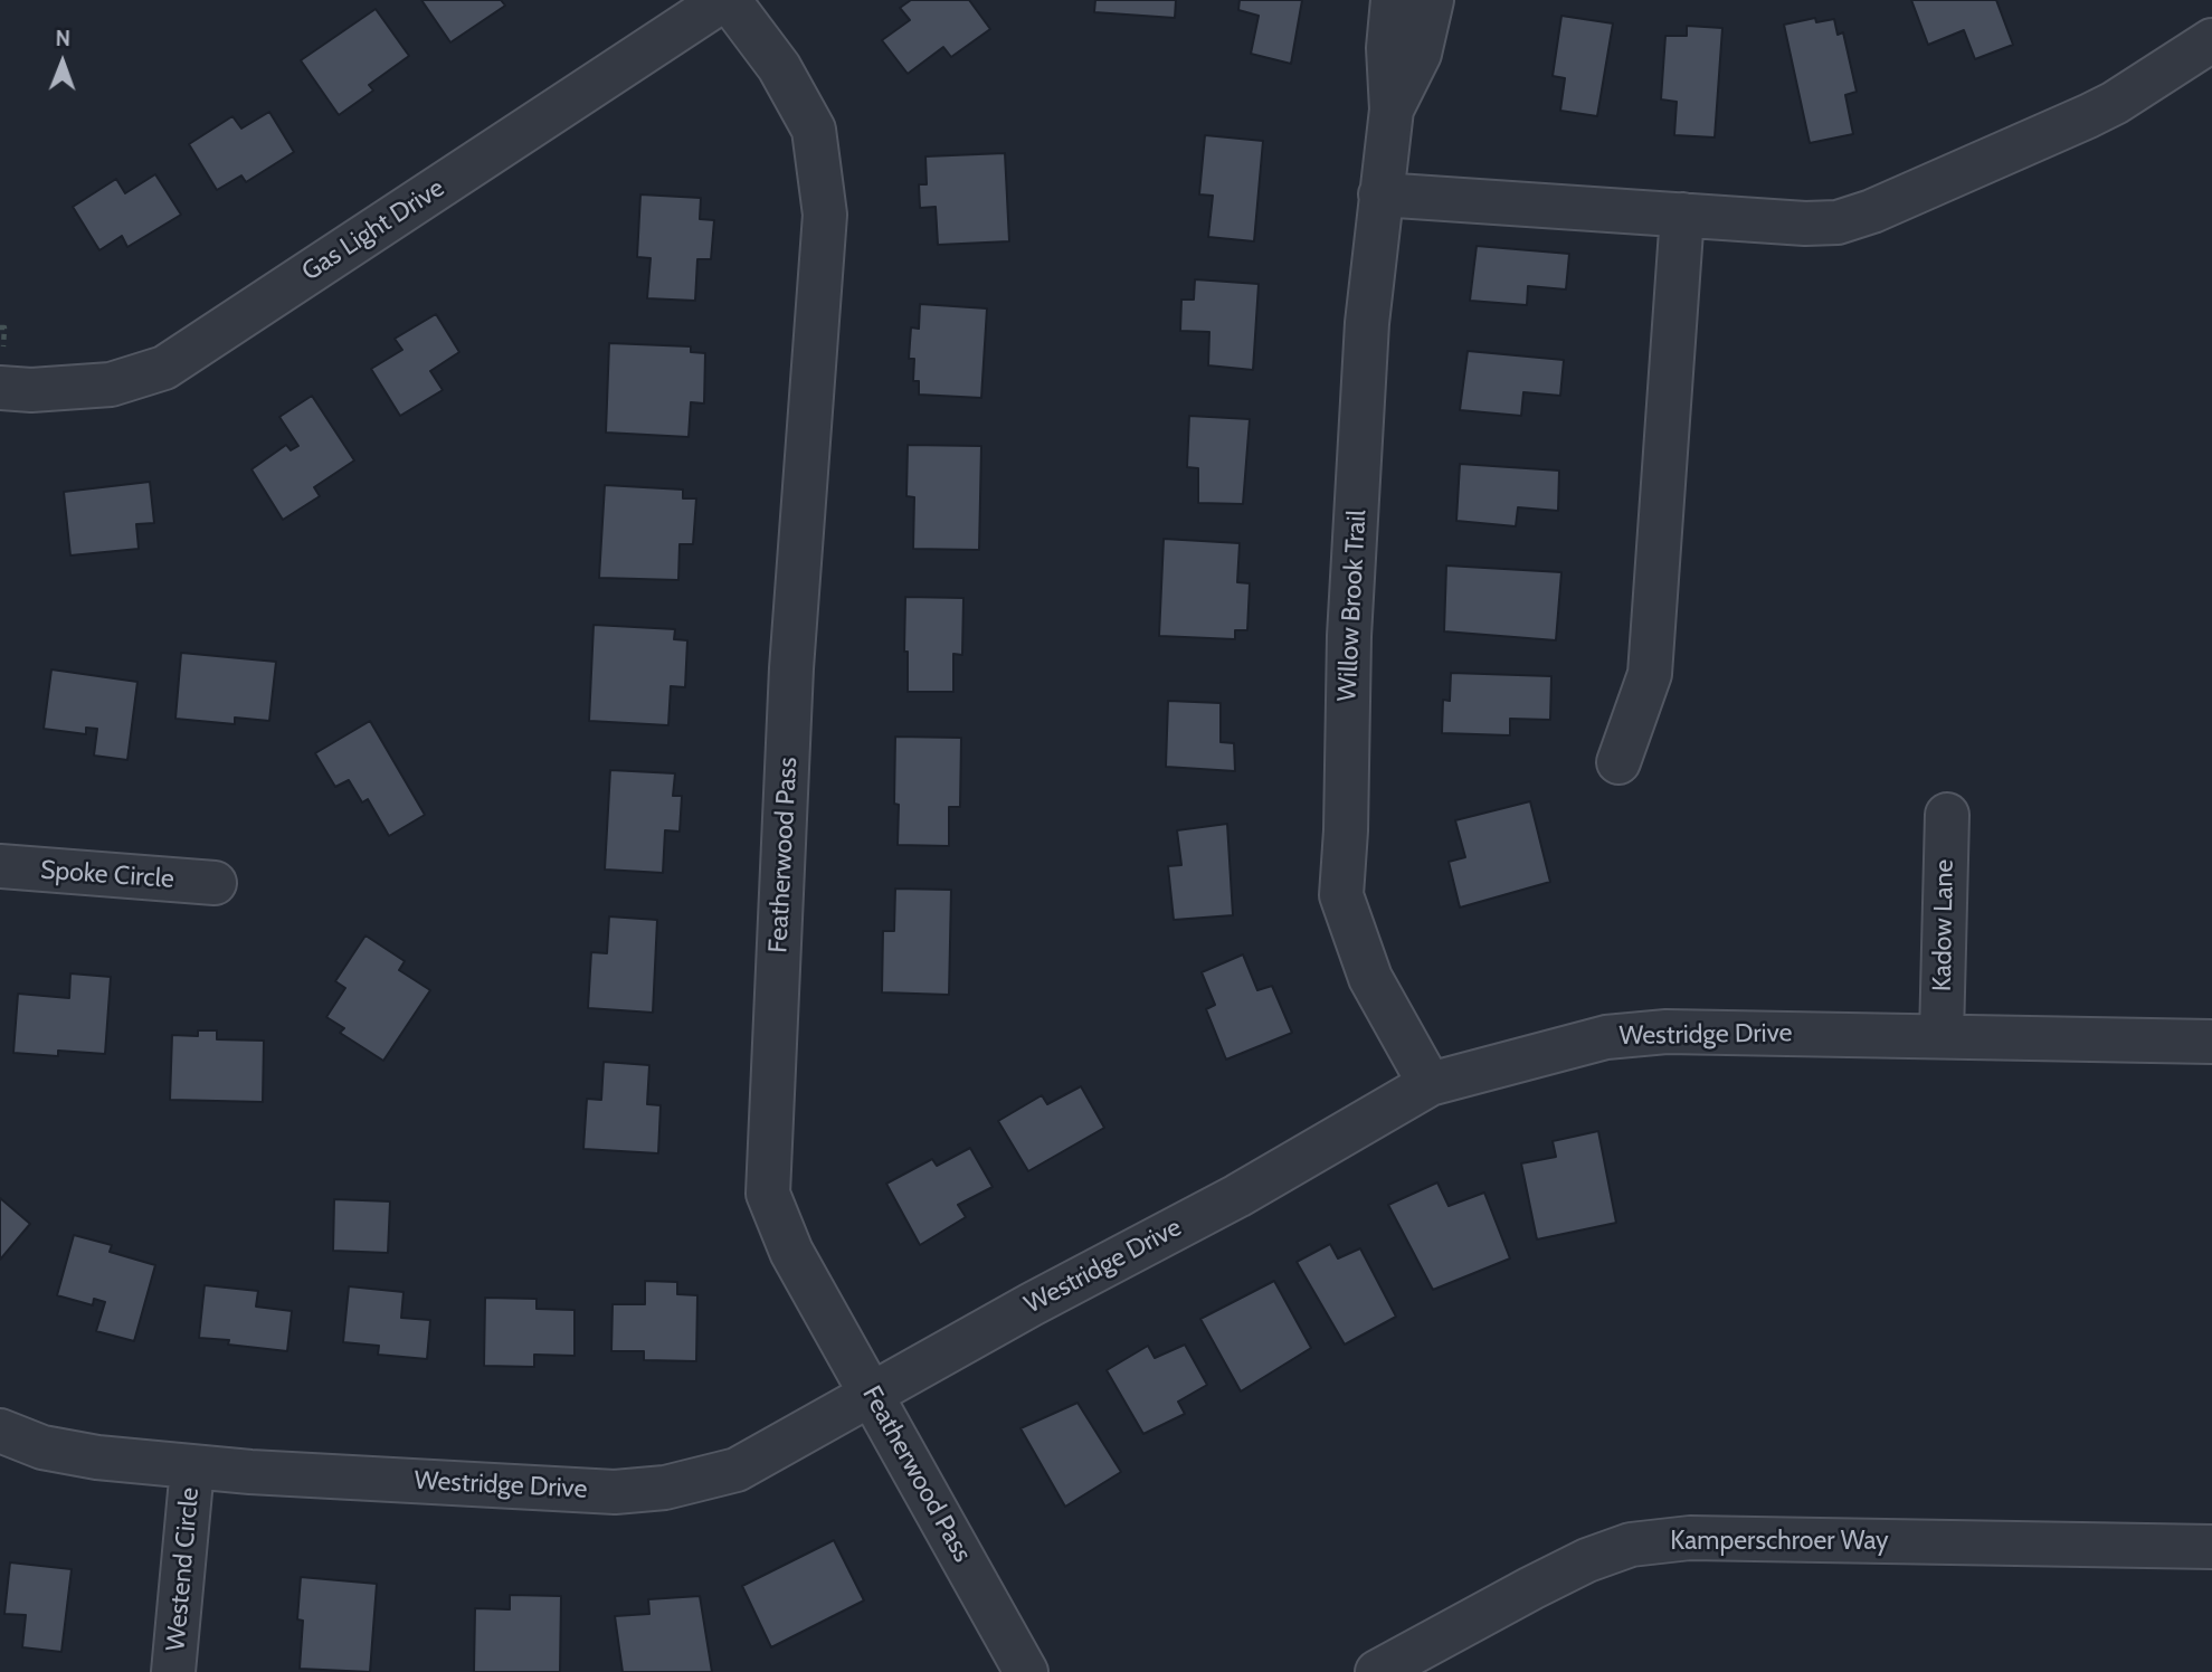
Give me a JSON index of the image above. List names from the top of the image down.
{
  "streets": {
    "street": [
      "Gas Light Drive",
      "Willow Brook Trail",
      "Featherwood Pass",
      "Spoke Circle",
      "Kadow Lane",
      "Westridge Drive",
      "Kamperschroer Way",
      "Westend Circle"
    ]
  },
  "crossings": [
    ["Willow Brook Trail", "Westridge Drive"],
    ["Featherwood Pass", "Westridge Drive"],
    ["Kadow Lane", "Westridge Drive"],
    ["Westridge Drive", "Westend Circle"]
  ],
  "north": "top"
}
